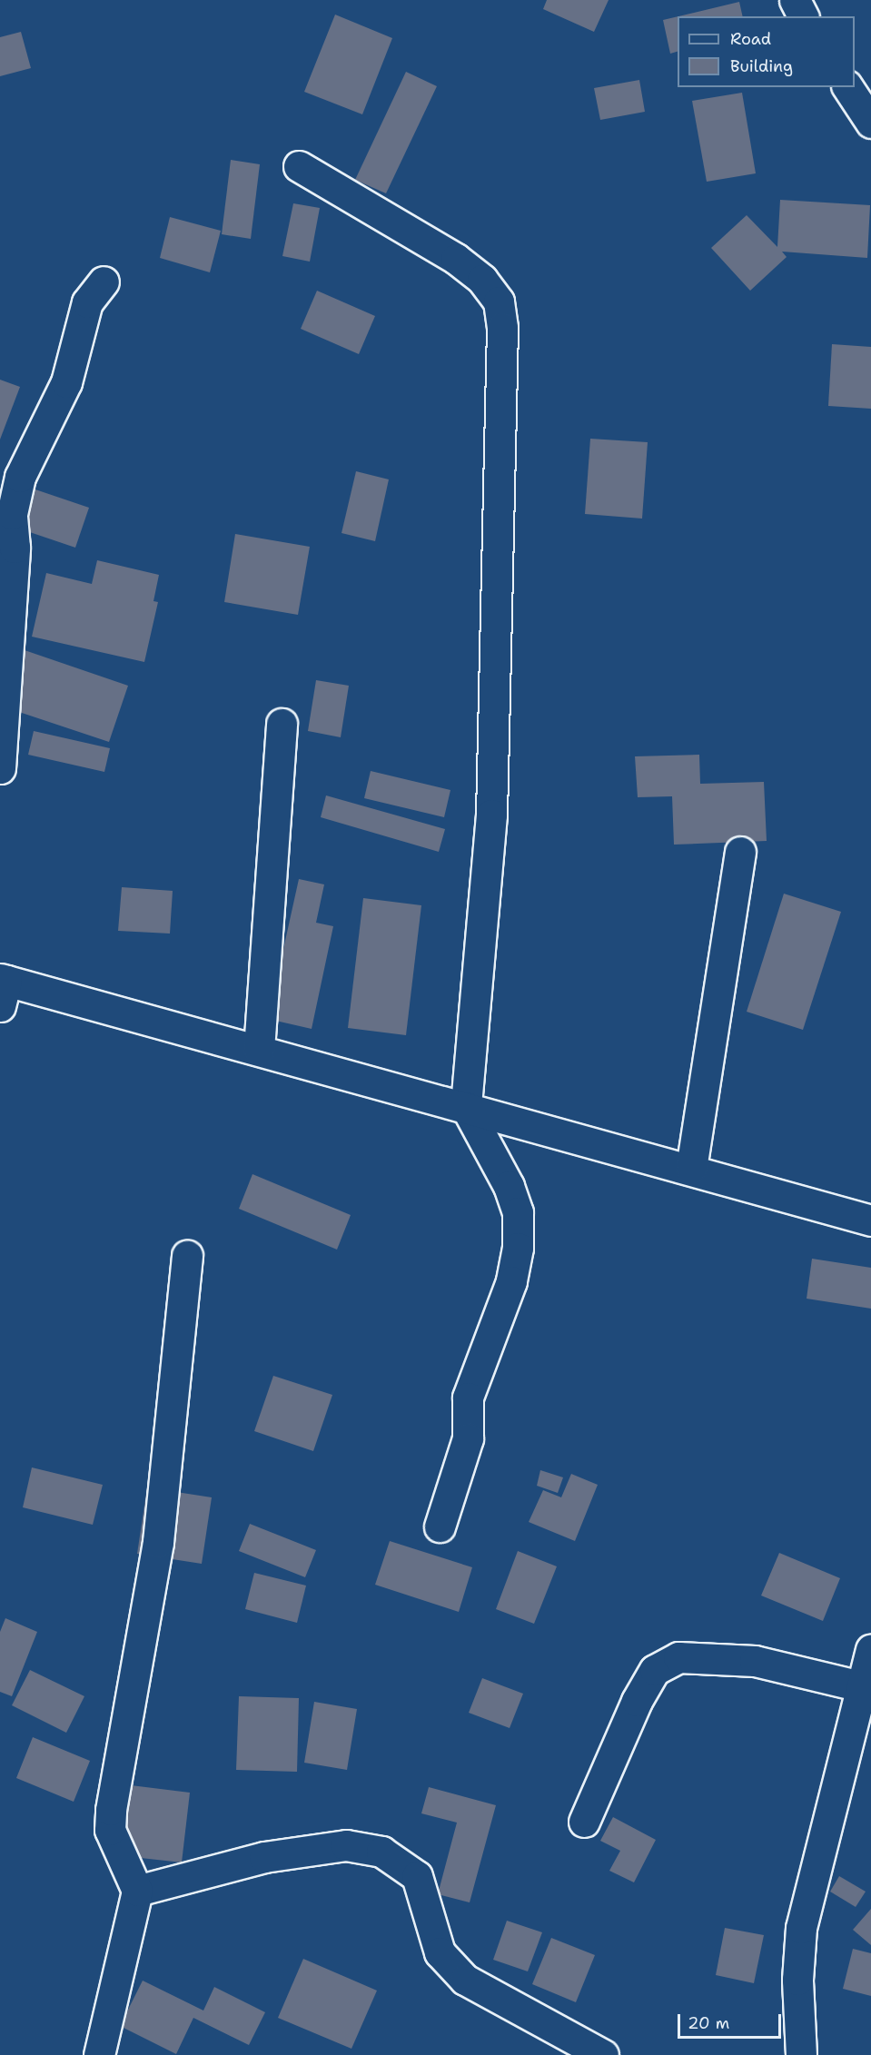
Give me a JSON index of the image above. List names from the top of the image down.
{
  "legend": ["Road", "Building"],
  "scale_bar": "20 m"
}
